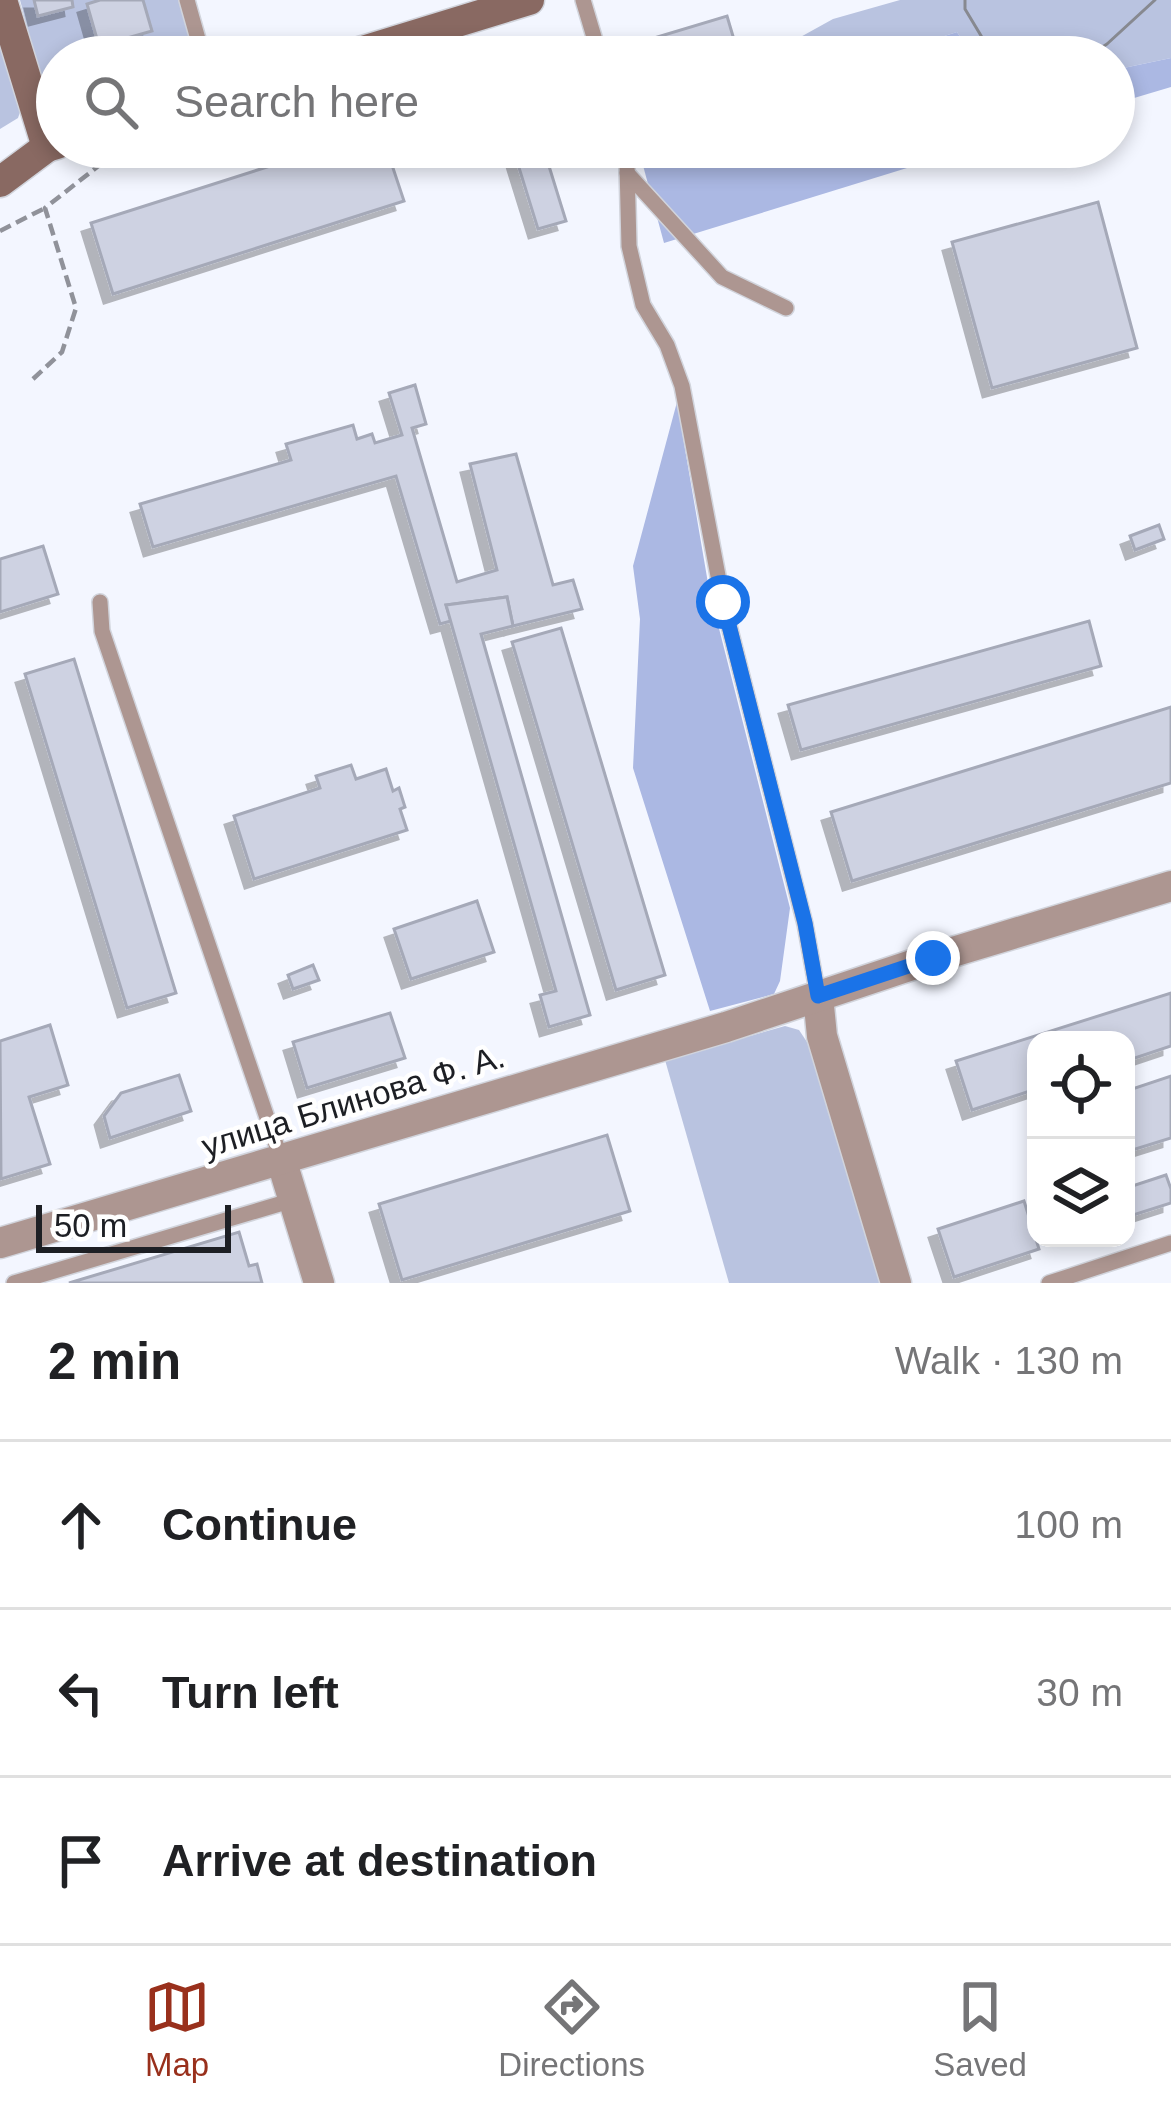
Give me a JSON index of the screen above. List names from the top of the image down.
{
  "streets": {
    "street": ["улица Блинова Ф. А."]
  },
  "scale_bar": "50 m",
  "page": {
    "search": "Search here",
    "scale": "50 m",
    "heading": ["2 min", "Walk · 130 m"],
    "list": [
      ["Continue", "100 m"],
      ["Turn left", "30 m"],
      "Arrive at destination"
    ],
    "nav": ["Map", "Directions", "Saved"]
  }
}
